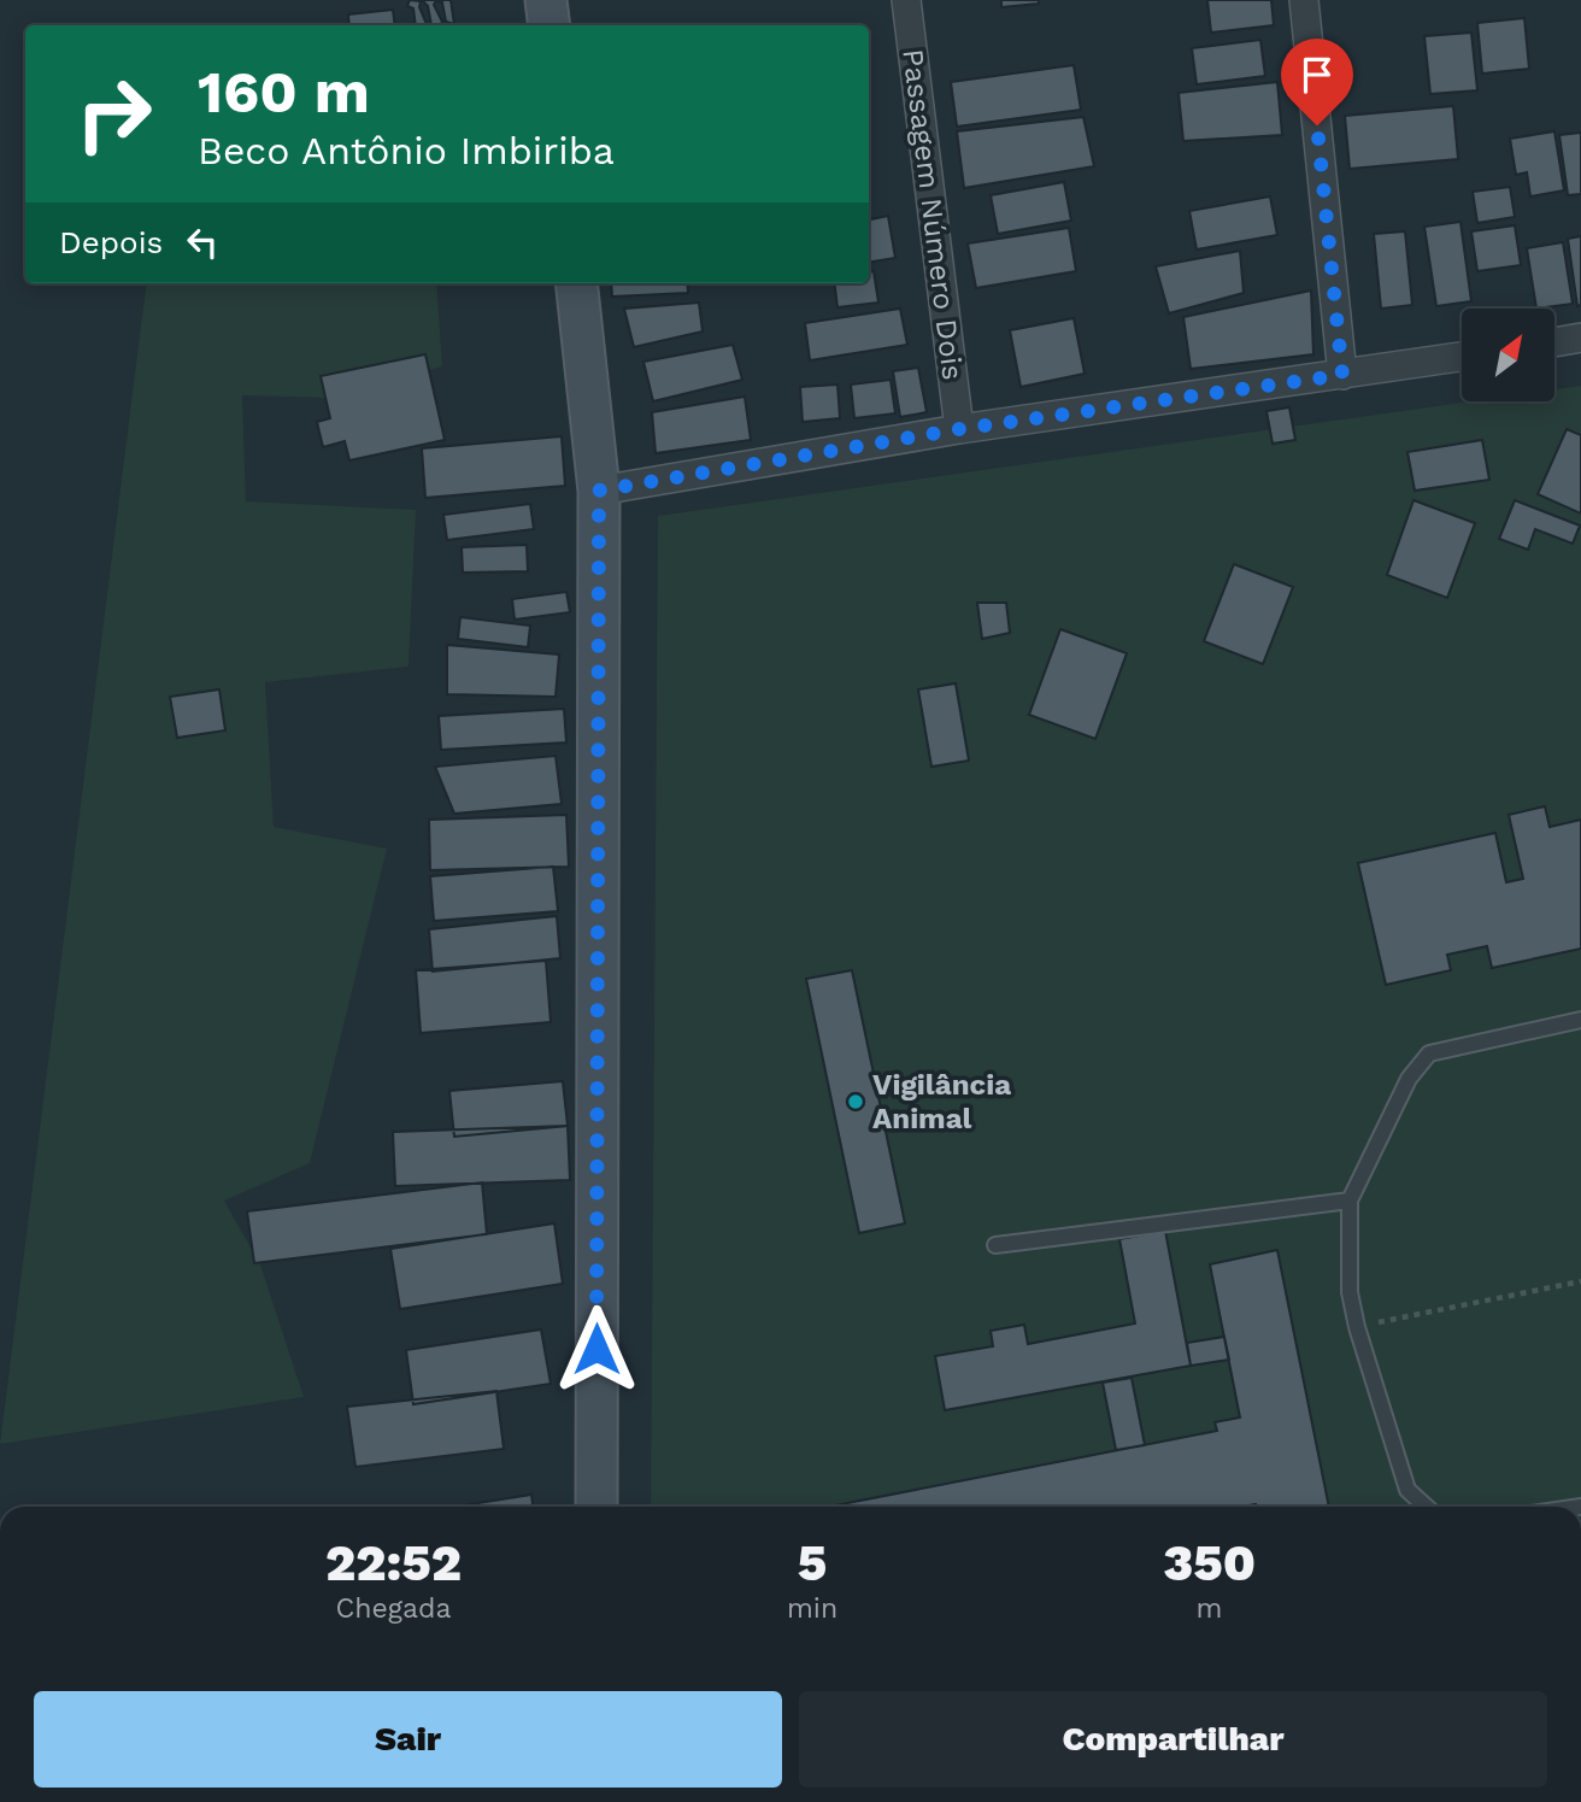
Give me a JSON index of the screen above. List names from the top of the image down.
{
  "streets": {
    "street": ["Passagem Número Dois"]
  },
  "places": ["Vigilância Animal"],
  "north": "top right",
  "page": {
    "turn": ["160 m", "Beco Antônio Imbiriba"],
    "then": "Depois",
    "eta": [
      "22:52",
      "Chegada",
      "5",
      "min",
      "350",
      "m"
    ],
    "buttons": ["Sair", "Compartilhar"]
  }
}
